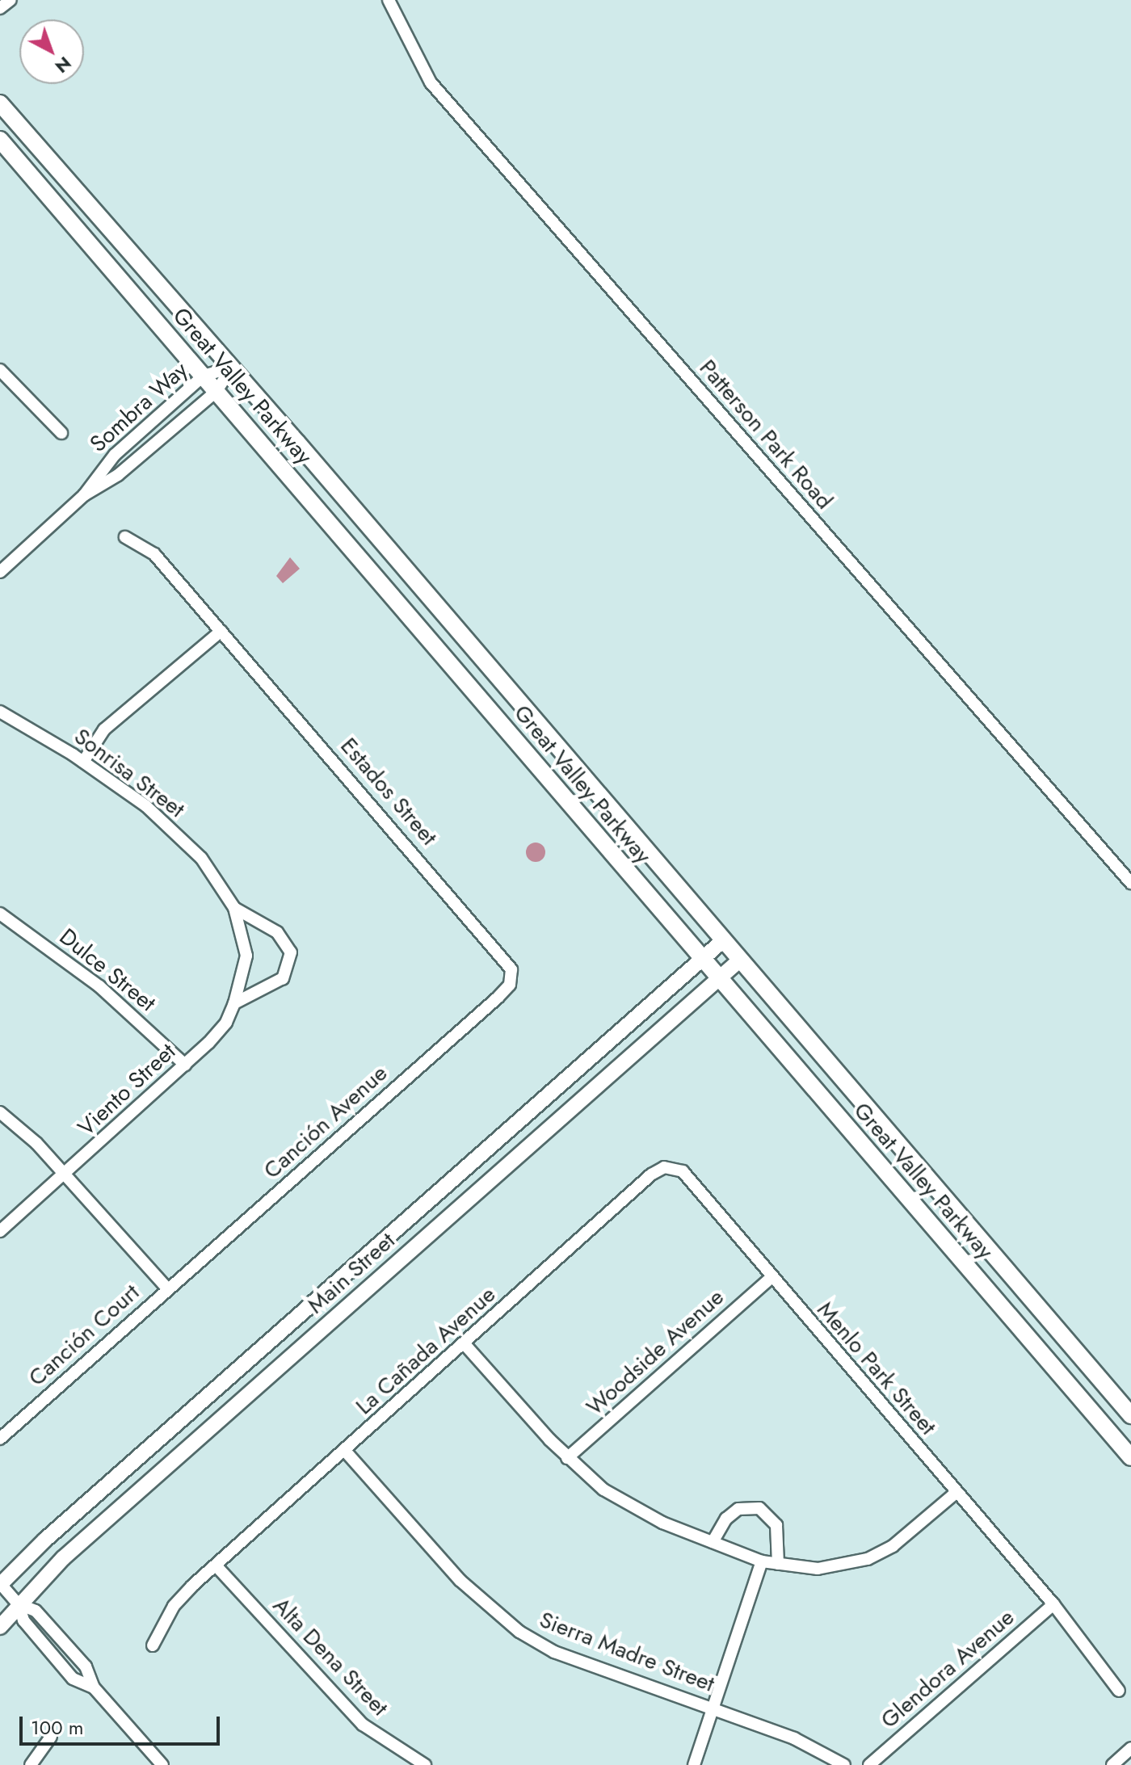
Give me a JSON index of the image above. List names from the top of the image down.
{
  "streets": {
    "main road": ["Great Valley Parkway"],
    "street": [
      "Sombra Way",
      "Patterson Park Road",
      "Sonrisa Street",
      "Estados Street",
      "Dulce Street",
      "Viento Street",
      "Canción Avenue",
      "Main Street",
      "Canción Court",
      "La Cañada Avenue",
      "Woodside Avenue",
      "Menlo Park Street",
      "Sierra Madre Street",
      "Alta Dena Street",
      "Glendora Avenue"
    ]
  },
  "crossings": [
    ["Great Valley Parkway", "Sombra Way"],
    ["Great Valley Parkway", "Main Street"],
    ["Sonrisa Street", "Viento Street"],
    ["Estados Street", "Canción Avenue"],
    ["Dulce Street", "Viento Street"],
    ["Canción Avenue", "Canción Court"],
    ["La Cañada Avenue", "Menlo Park Street"],
    ["La Cañada Avenue", "Sierra Madre Street"],
    ["La Cañada Avenue", "Alta Dena Street"],
    ["Woodside Avenue", "Menlo Park Street"],
    ["Menlo Park Street", "Glendora Avenue"]
  ],
  "scale_bar": "100 m",
  "north": "bottom right"
}
